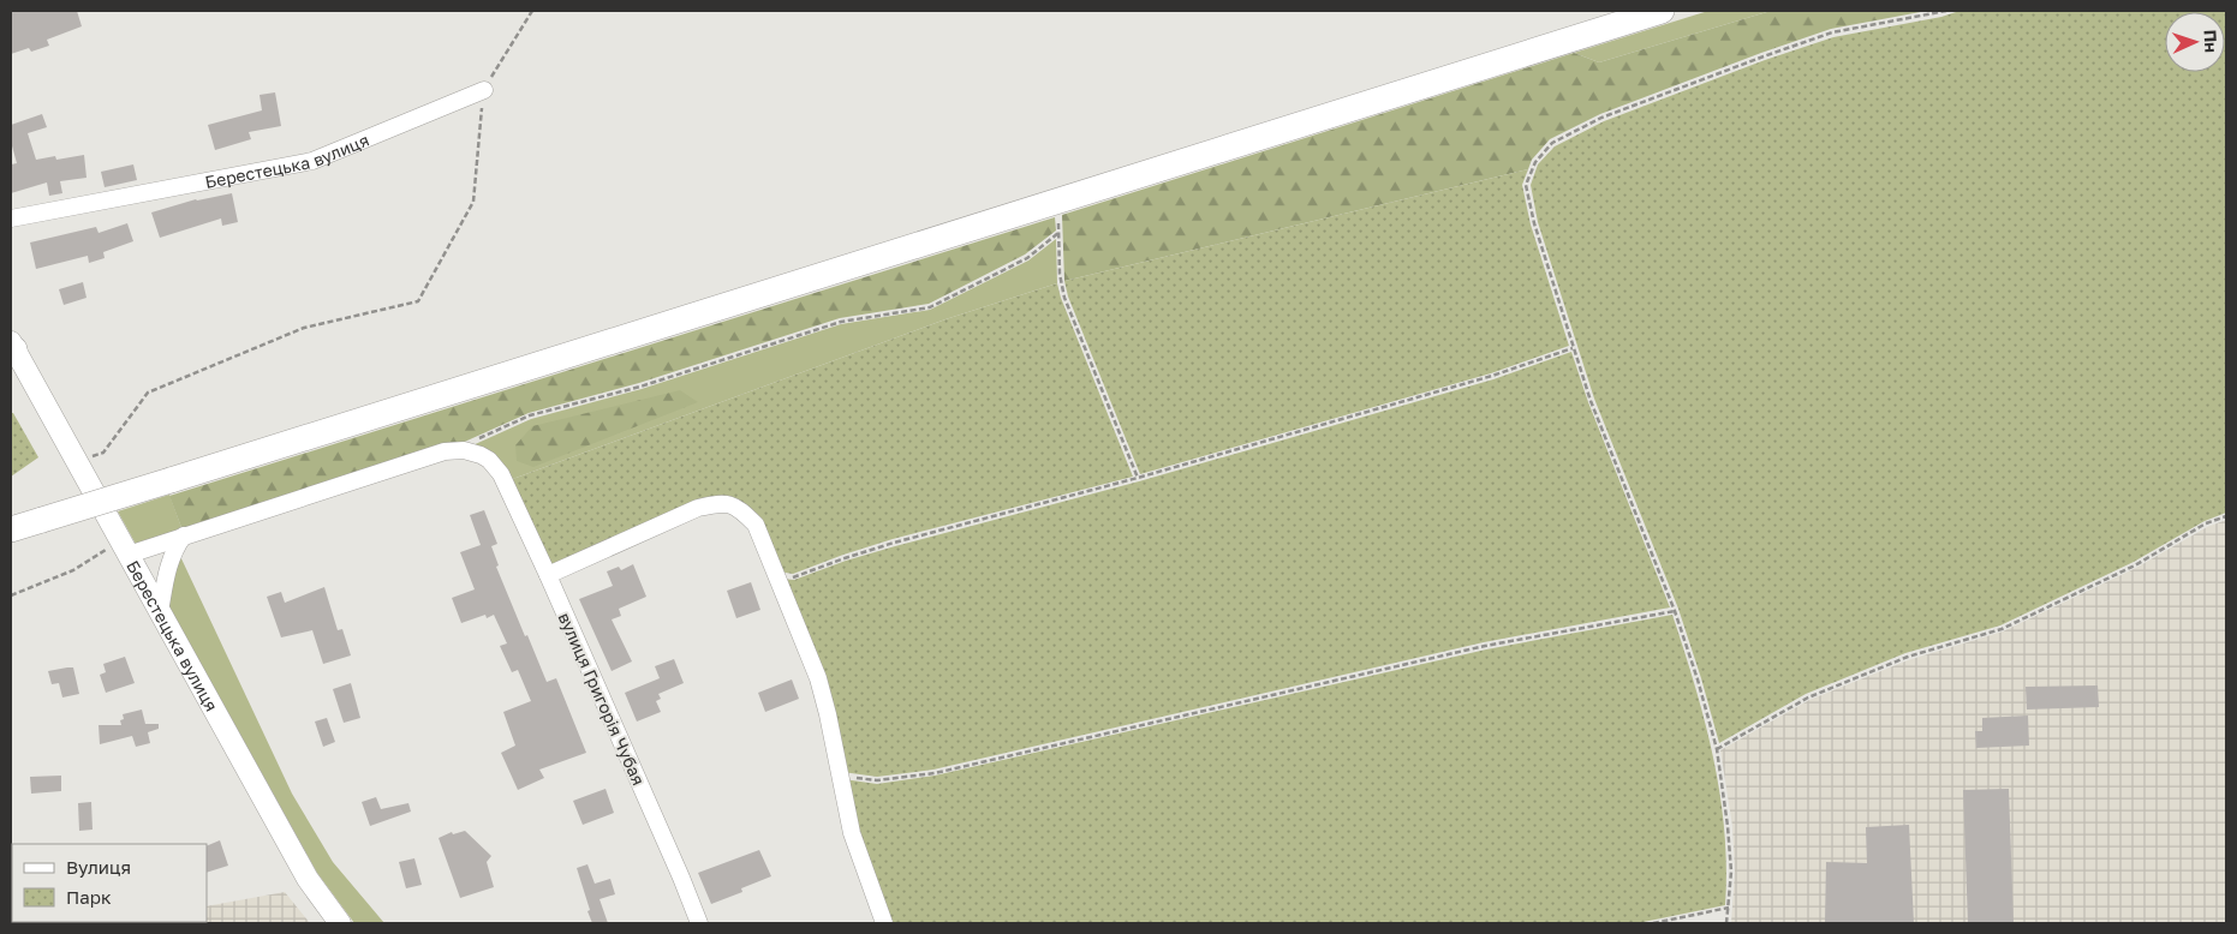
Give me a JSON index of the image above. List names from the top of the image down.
{
  "streets": {
    "main road": ["Берестецька вулиця"],
    "street": ["вулиця Григорія Чубая"]
  },
  "legend": ["Вулиця", "Парк"],
  "north": "right"
}
